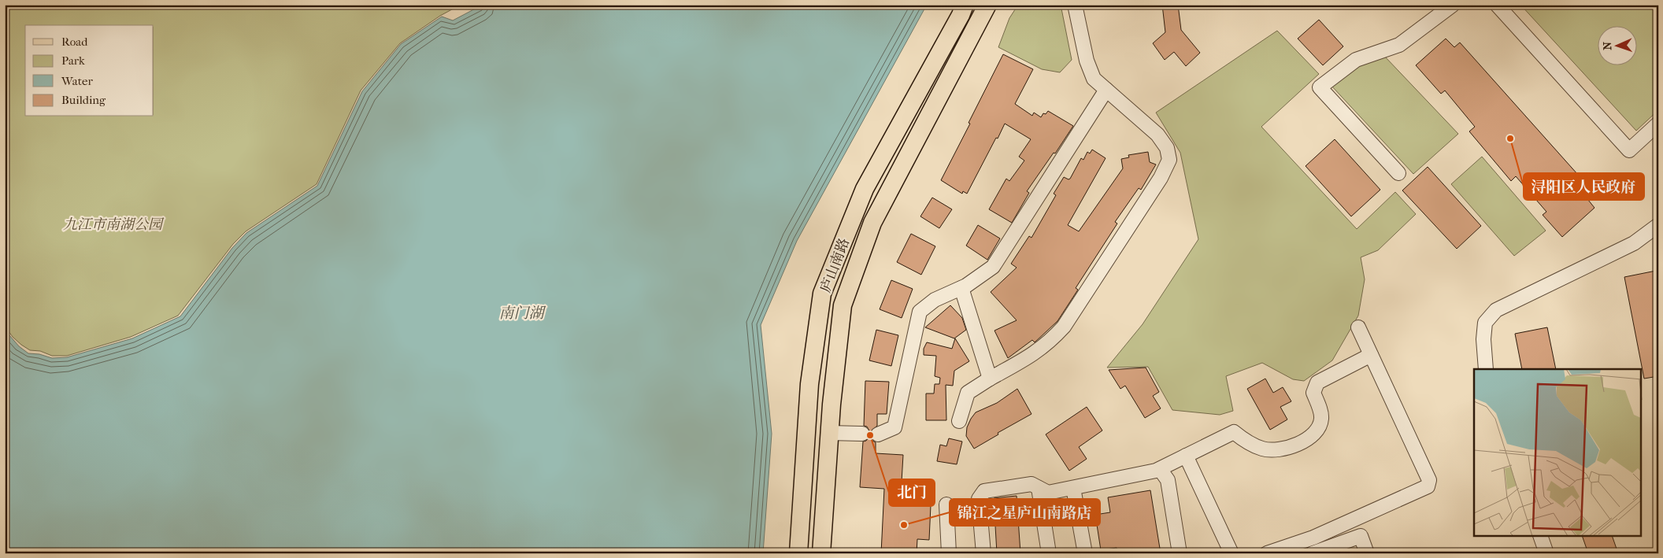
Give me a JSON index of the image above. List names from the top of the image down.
{
  "streets": {
    "main road": ["庐山南路"]
  },
  "water": ["南门湖"],
  "parks": ["九江市南湖公园"],
  "places": ["浔阳区人民政府", "北门", "锦江之星庐山南路店"],
  "legend": [
    "Road",
    "Park",
    "Water",
    "Building"
  ],
  "north": "left"
}
